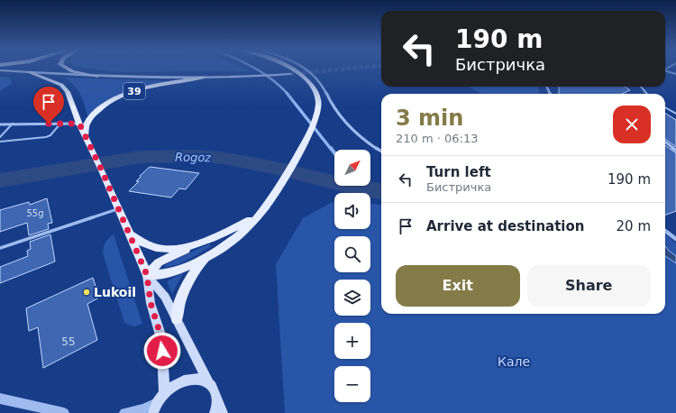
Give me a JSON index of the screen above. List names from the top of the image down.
{
  "streets": {
    "main road": ["39"]
  },
  "water": ["Rogoz"],
  "parks": ["Кале"],
  "places": ["Lukoil"],
  "house_numbers": ["55g", "55"],
  "north": "top right",
  "page": {
    "turn": ["190 m", "Бистричка"],
    "heading": ["3 min", "210 m · 06:13"],
    "map_buttons": ["+", "−"],
    "list": [
      {
        "name": "Turn left",
        "note": "Бистричка",
        "value": "190 m"
      },
      {
        "name": "Arrive at destination",
        "value": "20 m"
      }
    ],
    "buttons": ["Exit", "Share"]
  }
}
